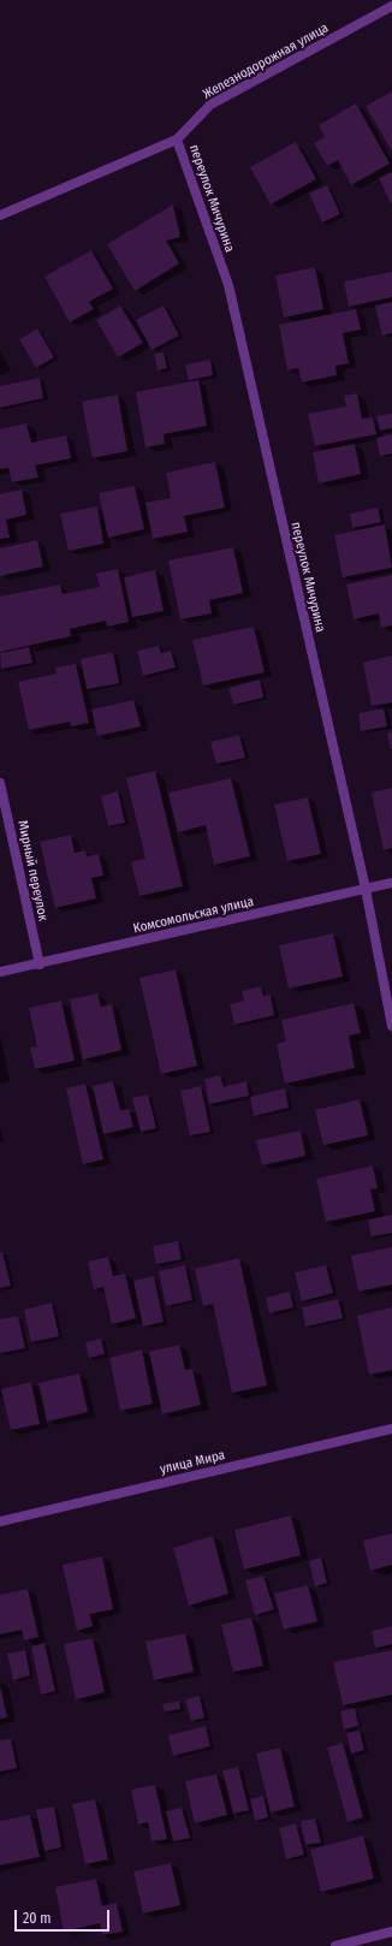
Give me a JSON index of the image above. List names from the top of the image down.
{
  "streets": {
    "street": [
      "Железнодорожная улица",
      "переулок Мичурина",
      "Мирный переулок",
      "Комсомольская улица",
      "улица Мира"
    ]
  },
  "crossings": [
    ["Железнодорожная улица", "переулок Мичурина"],
    ["переулок Мичурина", "Комсомольская улица"],
    ["Мирный переулок", "Комсомольская улица"]
  ],
  "scale_bar": "20 m"
}
